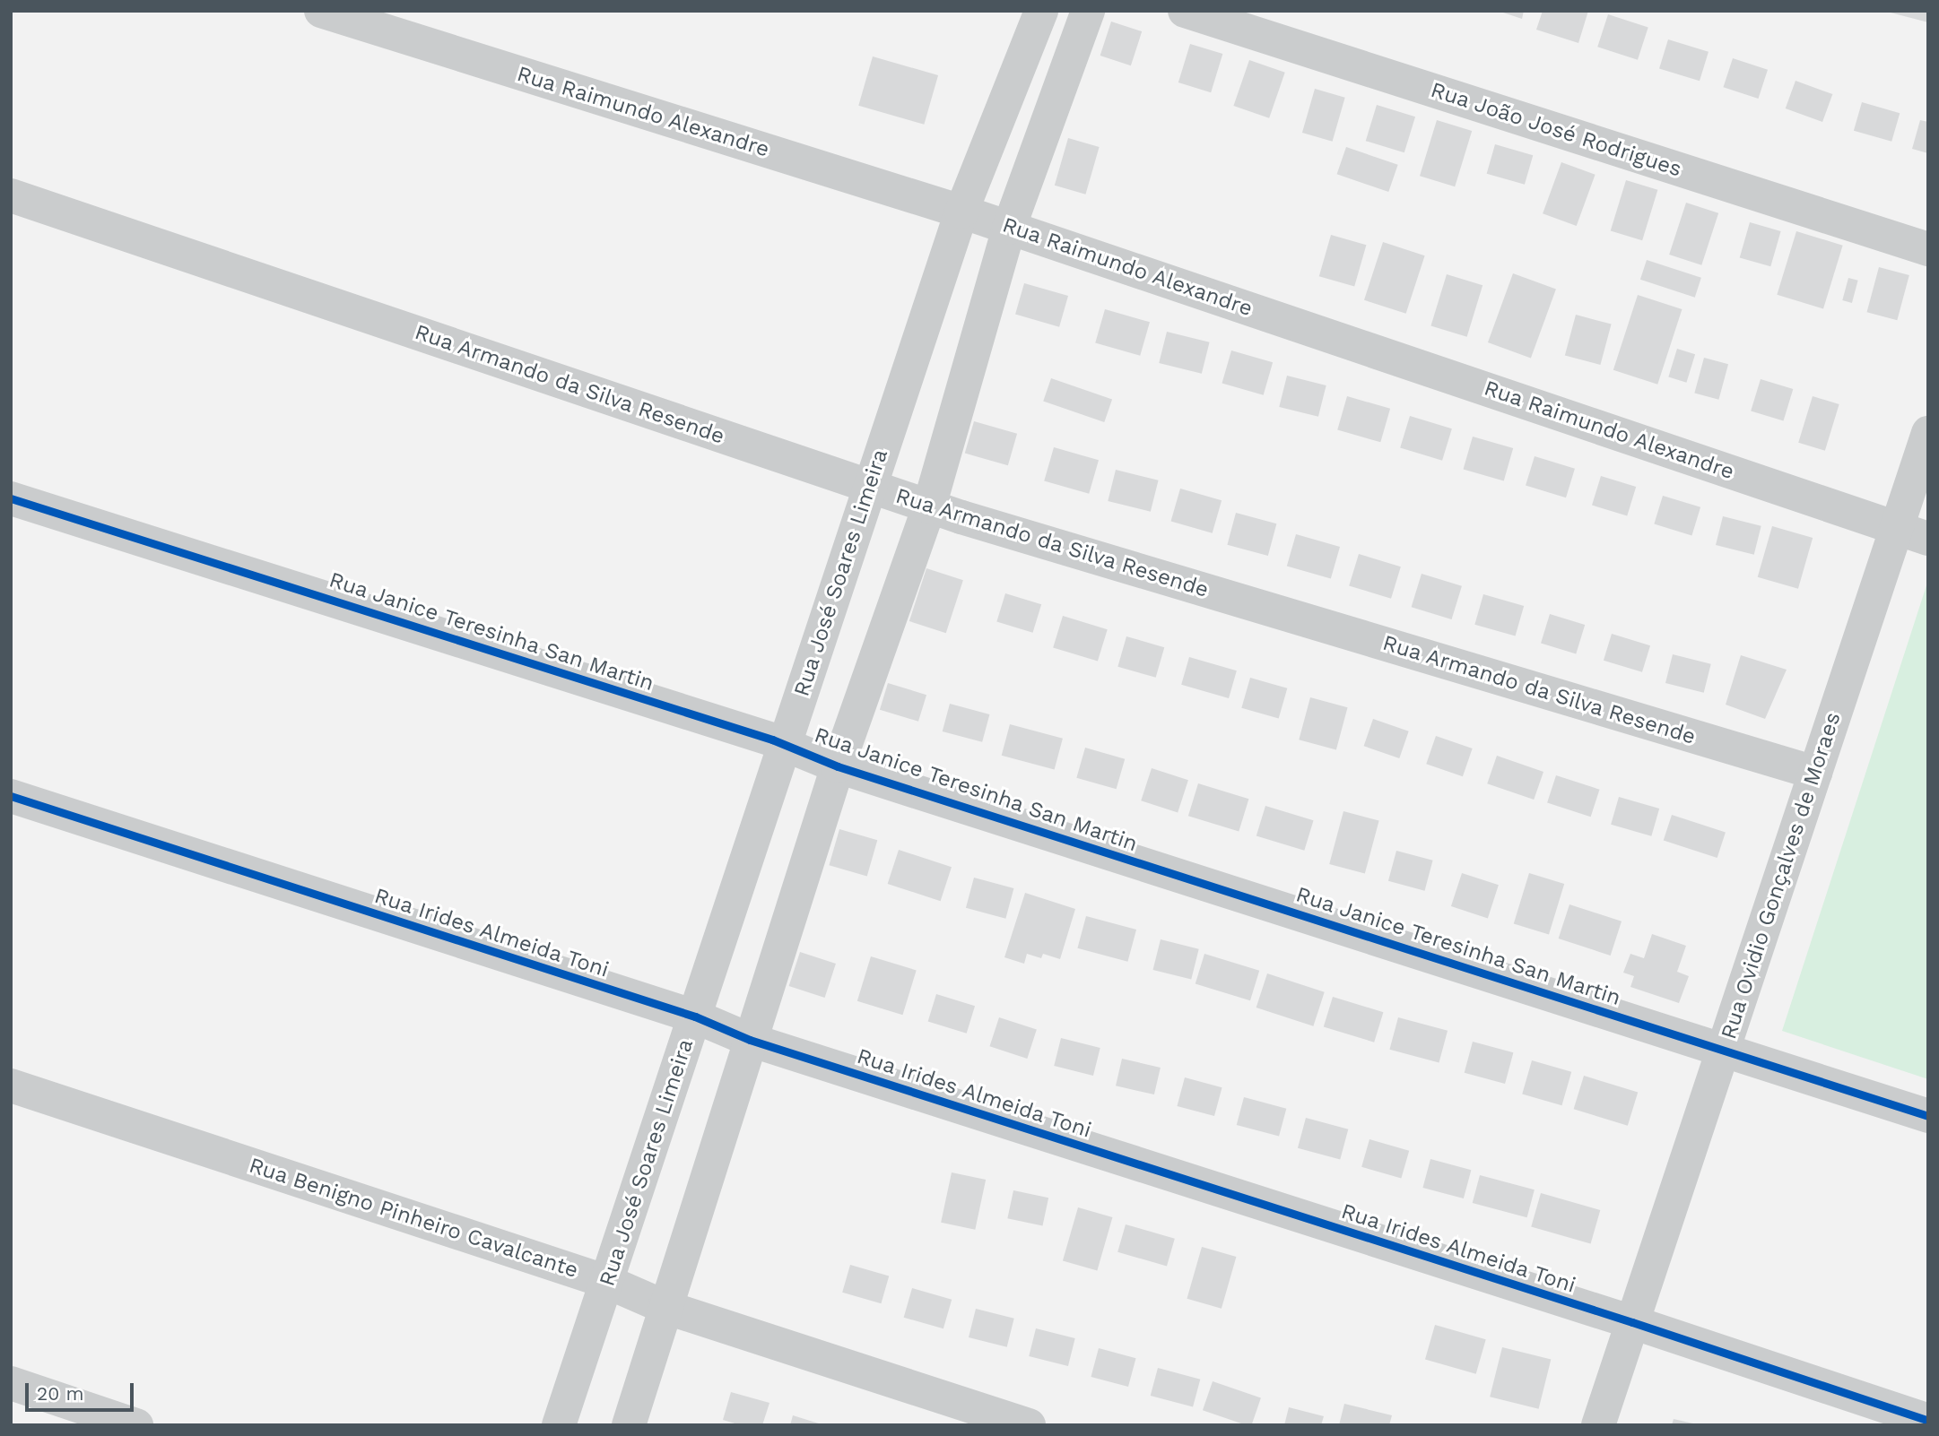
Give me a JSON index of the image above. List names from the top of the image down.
{
  "streets": {
    "street": [
      "Rua Raimundo Alexandre",
      "Rua João José Rodrigues",
      "Rua Armando da Silva Resende",
      "Rua José Soares Limeira",
      "Rua Janice Teresinha San Martin",
      "Rua Ovidio Gonçalves de Moraes",
      "Rua Irides Almeida Toni",
      "Rua Benigno Pinheiro Cavalcante"
    ]
  },
  "crossings": [
    ["Rua Raimundo Alexandre", "Rua José Soares Limeira"],
    ["Rua Raimundo Alexandre", "Rua Ovidio Gonçalves de Moraes"],
    ["Rua Armando da Silva Resende", "Rua José Soares Limeira"],
    ["Rua Armando da Silva Resende", "Rua Ovidio Gonçalves de Moraes"],
    ["Rua José Soares Limeira", "Rua Janice Teresinha San Martin"],
    ["Rua José Soares Limeira", "Rua Irides Almeida Toni"],
    ["Rua José Soares Limeira", "Rua Benigno Pinheiro Cavalcante"],
    ["Rua Janice Teresinha San Martin", "Rua Ovidio Gonçalves de Moraes"],
    ["Rua Ovidio Gonçalves de Moraes", "Rua Irides Almeida Toni"]
  ],
  "scale_bar": "20 m"
}
